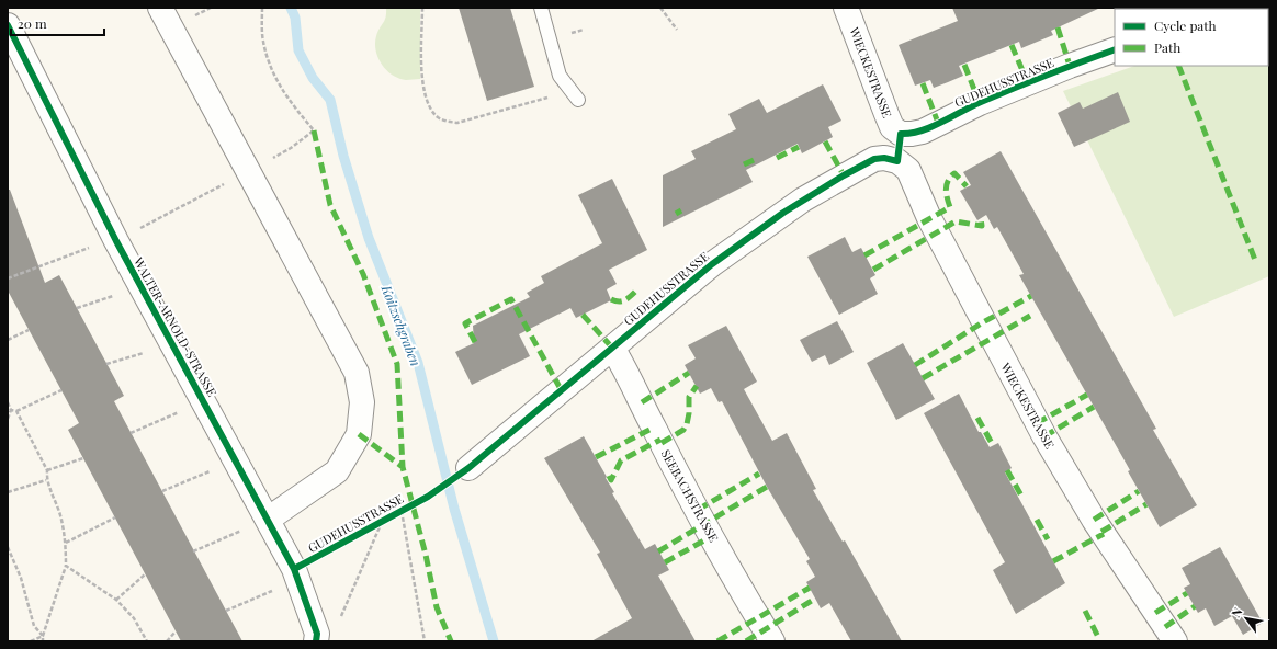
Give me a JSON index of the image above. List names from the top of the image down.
{
  "streets": {
    "street": [
      "WIECKESTRASSE",
      "GUDEHUSSTRASSE",
      "WALTER-ARNOLD-STRASSE",
      "SEEBACHSTRASSE"
    ]
  },
  "crossings": [
    ["WIECKESTRASSE", "GUDEHUSSTRASSE"],
    ["GUDEHUSSTRASSE", "WALTER-ARNOLD-STRASSE"],
    ["GUDEHUSSTRASSE", "SEEBACHSTRASSE"]
  ],
  "water": ["Koitzschgraben"],
  "legend": ["Cycle path", "Path"],
  "scale_bar": "20 m",
  "north": "top left"
}
